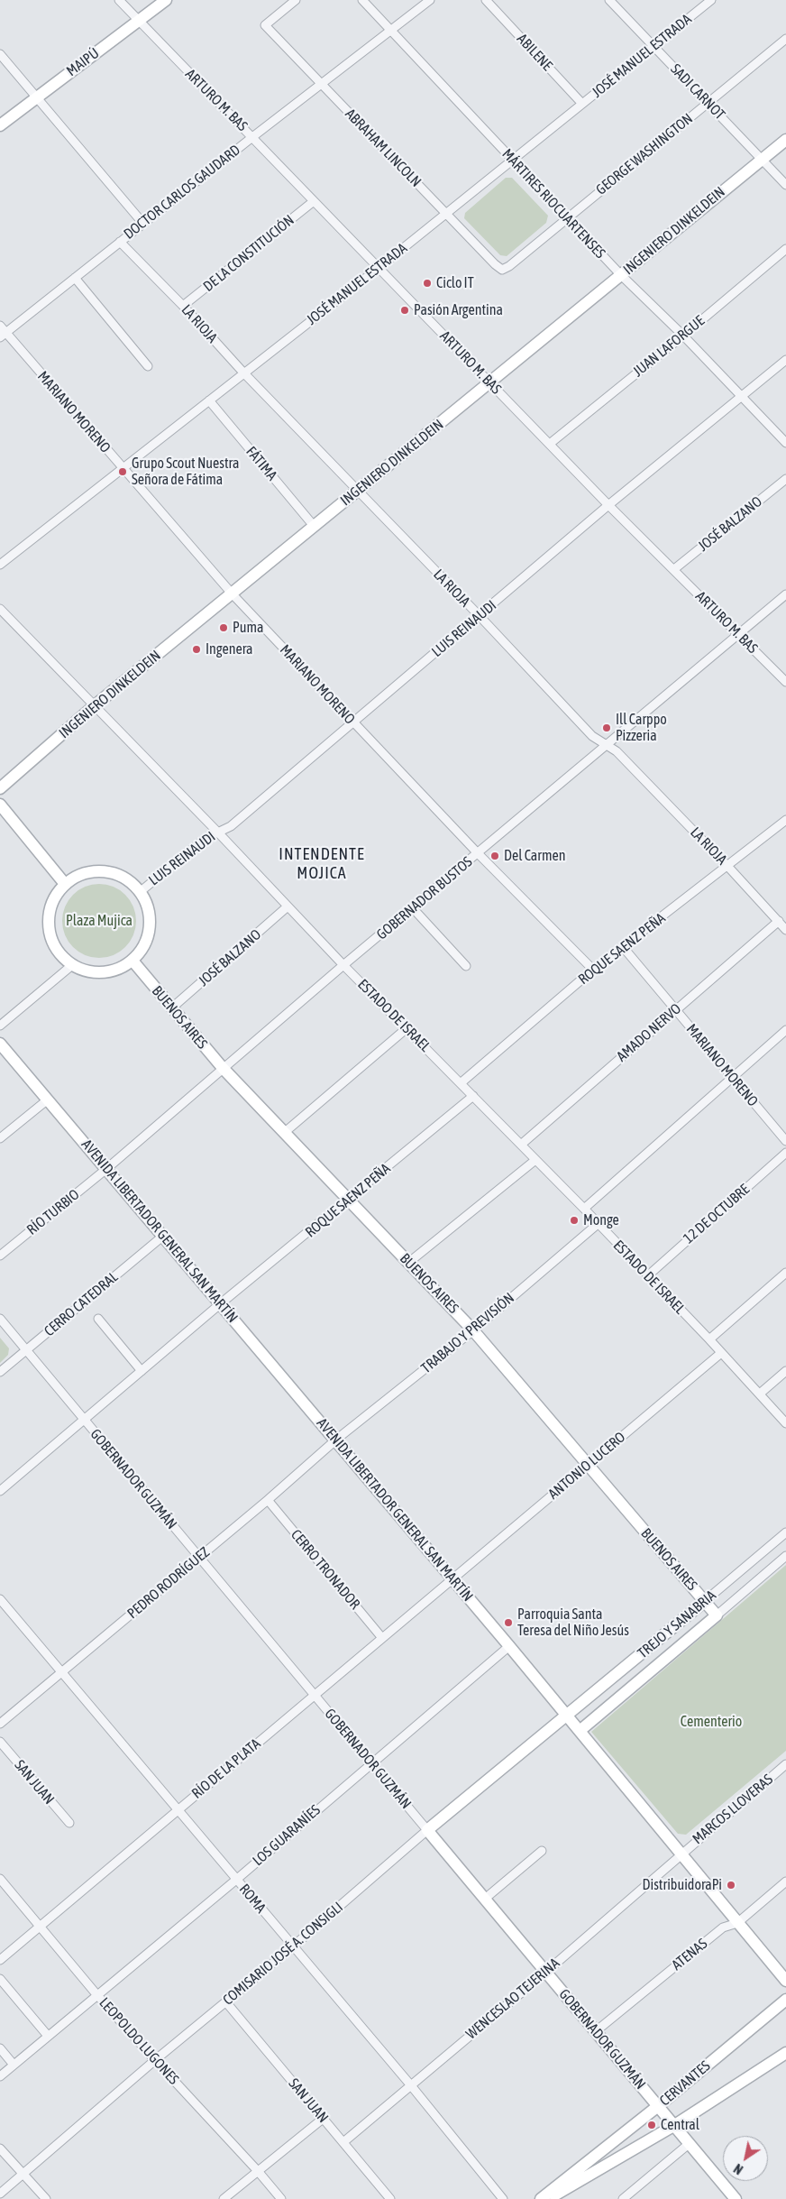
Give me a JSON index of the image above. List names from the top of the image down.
{
  "streets": {
    "main road": [
      "MAIPÚ",
      "INGENIERO DINKELDEIN",
      "BUENOS AIRES",
      "AVENIDA LIBERTADOR GENERAL SAN MARTÍN",
      "GOBERNADOR GUZMÁN",
      "TREJO Y SANABRIA",
      "COMISARIO JOSÉ A. CONSIGLI",
      "CERVANTES"
    ],
    "street": [
      "ABILENE",
      "JOSÉ MANUEL ESTRADA",
      "SADI CARNOT",
      "ARTURO M. BAS",
      "ABRAHAM LINCOLN",
      "GEORGE WASHINGTON",
      "DOCTOR CARLOS GAUDARD",
      "MÁRTIRES RIOCUARTENSES",
      "DE LA CONSTITUCIÓN",
      "LA RIOJA",
      "JUAN LAFORGUE",
      "MARIANO MORENO",
      "FÁTIMA",
      "JOSÉ BALZANO",
      "LUIS REINAUDI",
      "GOBERNADOR BUSTOS",
      "ROQUE SAENZ PEÑA",
      "ESTADO DE ISRAEL",
      "AMADO NERVO",
      "RÍO TURBIO",
      "12 DE OCTUBRE",
      "CERRO CATEDRAL",
      "TRABAJO Y PREVISIÓN",
      "ANTONIO LUCERO",
      "CERRO TRONADOR",
      "PEDRO RODRÍGUEZ",
      "RÍO DE LA PLATA",
      "SAN JUAN",
      "MARCOS LLOVERAS",
      "LOS GUARANÍES",
      "ROMA",
      "ATENAS",
      "WENCESLAO TEJERINA",
      "LEOPOLDO LUGONES"
    ]
  },
  "crossings": [
    ["ABILENE", "JOSÉ MANUEL ESTRADA"],
    ["JOSÉ MANUEL ESTRADA", "SADI CARNOT"],
    ["JOSÉ MANUEL ESTRADA", "ARTURO M. BAS"],
    ["JOSÉ MANUEL ESTRADA", "ABRAHAM LINCOLN"],
    ["JOSÉ MANUEL ESTRADA", "MÁRTIRES RIOCUARTENSES"],
    ["JOSÉ MANUEL ESTRADA", "LA RIOJA"],
    ["JOSÉ MANUEL ESTRADA", "MARIANO MORENO"],
    ["JOSÉ MANUEL ESTRADA", "FÁTIMA"],
    ["MAIPÚ", "ARTURO M. BAS"],
    ["SADI CARNOT", "GEORGE WASHINGTON"],
    ["SADI CARNOT", "INGENIERO DINKELDEIN"],
    ["ARTURO M. BAS", "DOCTOR CARLOS GAUDARD"],
    ["ARTURO M. BAS", "INGENIERO DINKELDEIN"],
    ["ARTURO M. BAS", "DE LA CONSTITUCIÓN"],
    ["ARTURO M. BAS", "JUAN LAFORGUE"],
    ["ARTURO M. BAS", "JOSÉ BALZANO"],
    ["ARTURO M. BAS", "LUIS REINAUDI"],
    ["ARTURO M. BAS", "GOBERNADOR BUSTOS"],
    ["ABRAHAM LINCOLN", "GEORGE WASHINGTON"],
    ["ABRAHAM LINCOLN", "DOCTOR CARLOS GAUDARD"],
    ["GEORGE WASHINGTON", "MÁRTIRES RIOCUARTENSES"],
    ["DOCTOR CARLOS GAUDARD", "MÁRTIRES RIOCUARTENSES"],
    ["DOCTOR CARLOS GAUDARD", "LA RIOJA"],
    ["DOCTOR CARLOS GAUDARD", "MARIANO MORENO"],
    ["MÁRTIRES RIOCUARTENSES", "INGENIERO DINKELDEIN"],
    ["MÁRTIRES RIOCUARTENSES", "JUAN LAFORGUE"],
    ["MÁRTIRES RIOCUARTENSES", "LUIS REINAUDI"],
    ["INGENIERO DINKELDEIN", "LA RIOJA"],
    ["INGENIERO DINKELDEIN", "MARIANO MORENO"],
    ["INGENIERO DINKELDEIN", "FÁTIMA"],
    ["INGENIERO DINKELDEIN", "ESTADO DE ISRAEL"],
    ["DE LA CONSTITUCIÓN", "LA RIOJA"],
    ["LA RIOJA", "LUIS REINAUDI"],
    ["LA RIOJA", "GOBERNADOR BUSTOS"],
    ["LA RIOJA", "ROQUE SAENZ PEÑA"],
    ["LA RIOJA", "AMADO NERVO"],
    ["MARIANO MORENO", "LUIS REINAUDI"],
    ["MARIANO MORENO", "GOBERNADOR BUSTOS"],
    ["MARIANO MORENO", "ROQUE SAENZ PEÑA"],
    ["MARIANO MORENO", "AMADO NERVO"],
    ["JOSÉ BALZANO", "ESTADO DE ISRAEL"],
    ["JOSÉ BALZANO", "BUENOS AIRES"],
    ["LUIS REINAUDI", "ESTADO DE ISRAEL"],
    ["LUIS REINAUDI", "BUENOS AIRES"],
    ["GOBERNADOR BUSTOS", "ESTADO DE ISRAEL"],
    ["GOBERNADOR BUSTOS", "BUENOS AIRES"],
    ["GOBERNADOR BUSTOS", "RÍO TURBIO"],
    ["GOBERNADOR BUSTOS", "AVENIDA LIBERTADOR GENERAL SAN MARTÍN"],
    ["ROQUE SAENZ PEÑA", "ESTADO DE ISRAEL"],
    ["ROQUE SAENZ PEÑA", "BUENOS AIRES"],
    ["ROQUE SAENZ PEÑA", "AVENIDA LIBERTADOR GENERAL SAN MARTÍN"],
    ["ROQUE SAENZ PEÑA", "GOBERNADOR GUZMÁN"],
    ["ESTADO DE ISRAEL", "AMADO NERVO"],
    ["ESTADO DE ISRAEL", "12 DE OCTUBRE"],
    ["ESTADO DE ISRAEL", "TRABAJO Y PREVISIÓN"],
    ["ESTADO DE ISRAEL", "ANTONIO LUCERO"],
    ["BUENOS AIRES", "TRABAJO Y PREVISIÓN"],
    ["BUENOS AIRES", "ANTONIO LUCERO"],
    ["BUENOS AIRES", "TREJO Y SANABRIA"],
    ["RÍO TURBIO", "AVENIDA LIBERTADOR GENERAL SAN MARTÍN"],
    ["AVENIDA LIBERTADOR GENERAL SAN MARTÍN", "CERRO CATEDRAL"],
    ["AVENIDA LIBERTADOR GENERAL SAN MARTÍN", "TRABAJO Y PREVISIÓN"],
    ["AVENIDA LIBERTADOR GENERAL SAN MARTÍN", "ANTONIO LUCERO"],
    ["AVENIDA LIBERTADOR GENERAL SAN MARTÍN", "PEDRO RODRÍGUEZ"],
    ["AVENIDA LIBERTADOR GENERAL SAN MARTÍN", "TREJO Y SANABRIA"],
    ["AVENIDA LIBERTADOR GENERAL SAN MARTÍN", "RÍO DE LA PLATA"],
    ["AVENIDA LIBERTADOR GENERAL SAN MARTÍN", "MARCOS LLOVERAS"],
    ["AVENIDA LIBERTADOR GENERAL SAN MARTÍN", "LOS GUARANÍES"],
    ["AVENIDA LIBERTADOR GENERAL SAN MARTÍN", "COMISARIO JOSÉ A. CONSIGLI"],
    ["AVENIDA LIBERTADOR GENERAL SAN MARTÍN", "ATENAS"],
    ["AVENIDA LIBERTADOR GENERAL SAN MARTÍN", "WENCESLAO TEJERINA"],
    ["CERRO CATEDRAL", "GOBERNADOR GUZMÁN"],
    ["TRABAJO Y PREVISIÓN", "PEDRO RODRÍGUEZ"],
    ["ANTONIO LUCERO", "RÍO DE LA PLATA"],
    ["GOBERNADOR GUZMÁN", "PEDRO RODRÍGUEZ"],
    ["GOBERNADOR GUZMÁN", "RÍO DE LA PLATA"],
    ["GOBERNADOR GUZMÁN", "LOS GUARANÍES"],
    ["GOBERNADOR GUZMÁN", "COMISARIO JOSÉ A. CONSIGLI"],
    ["GOBERNADOR GUZMÁN", "ATENAS"],
    ["GOBERNADOR GUZMÁN", "WENCESLAO TEJERINA"],
    ["GOBERNADOR GUZMÁN", "CERVANTES"],
    ["CERRO TRONADOR", "PEDRO RODRÍGUEZ"],
    ["CERRO TRONADOR", "RÍO DE LA PLATA"],
    ["PEDRO RODRÍGUEZ", "ROMA"],
    ["TREJO Y SANABRIA", "COMISARIO JOSÉ A. CONSIGLI"],
    ["RÍO DE LA PLATA", "ROMA"],
    ["RÍO DE LA PLATA", "LEOPOLDO LUGONES"],
    ["SAN JUAN", "COMISARIO JOSÉ A. CONSIGLI"],
    ["SAN JUAN", "WENCESLAO TEJERINA"],
    ["MARCOS LLOVERAS", "WENCESLAO TEJERINA"],
    ["LOS GUARANÍES", "ROMA"],
    ["LOS GUARANÍES", "LEOPOLDO LUGONES"],
    ["ROMA", "COMISARIO JOSÉ A. CONSIGLI"],
    ["ROMA", "WENCESLAO TEJERINA"],
    ["COMISARIO JOSÉ A. CONSIGLI", "LEOPOLDO LUGONES"]
  ],
  "districts": ["INTENDENTE MOJICA"],
  "parks": ["Plaza Mujica", "Cementerio"],
  "places": [
    "Ciclo IT",
    "Pasión Argentina",
    "Grupo Scout Nuestra Señora de Fátima",
    "Puma",
    "Ingenera",
    "Ill Carppo Pizzeria",
    "Del Carmen",
    "Monge",
    "Parroquia Santa Teresa del Niño Jesús",
    "DistribuidoraPi",
    "Central"
  ],
  "north": "bottom left"
}
